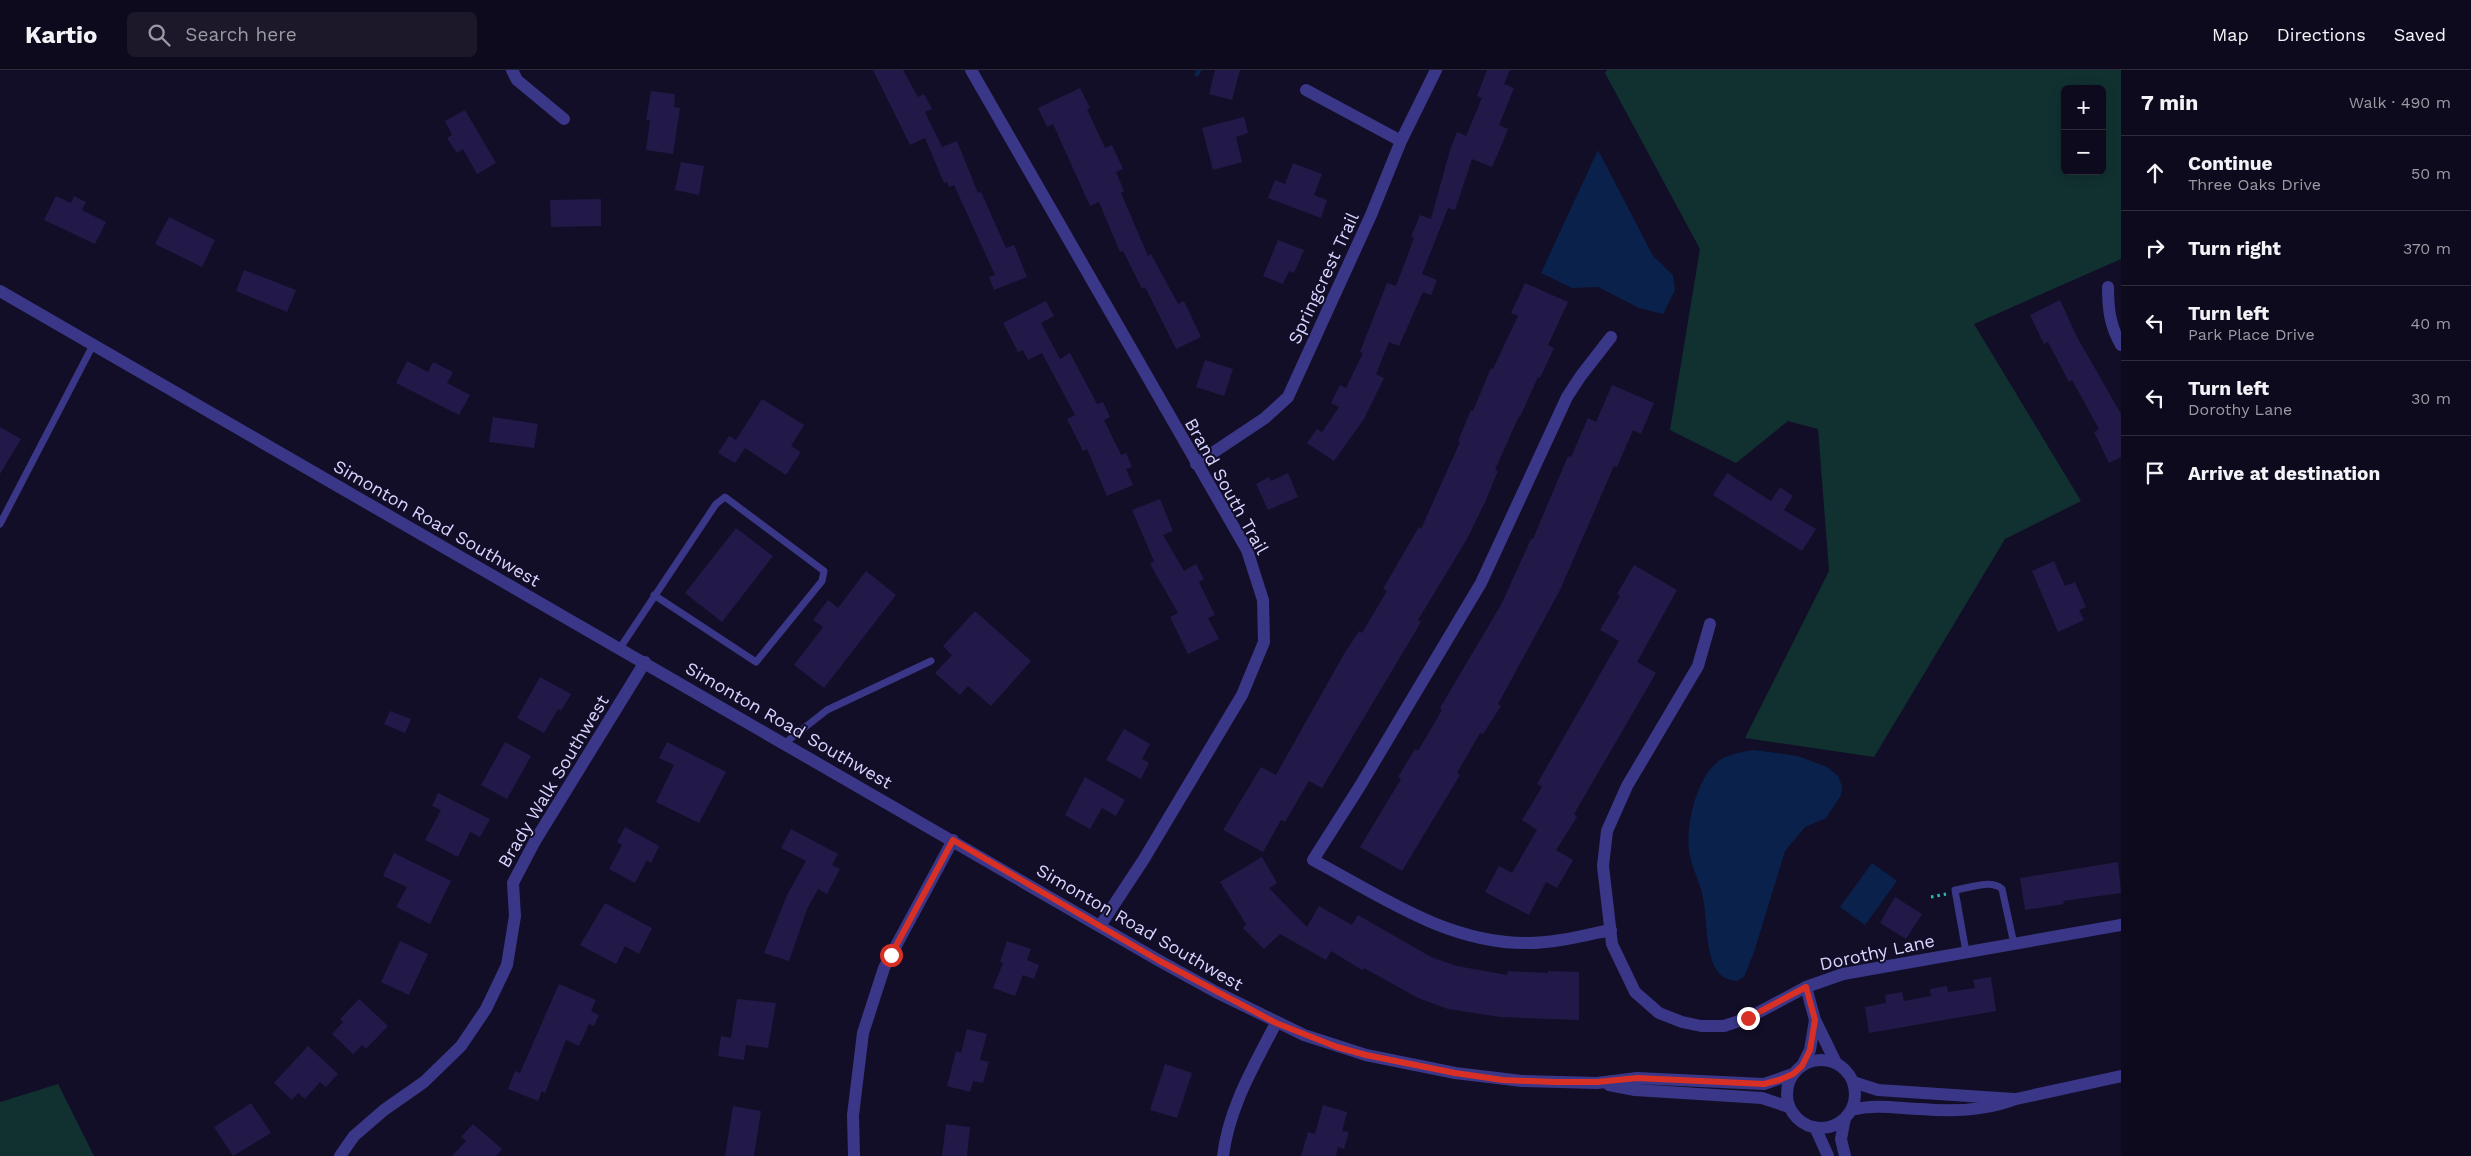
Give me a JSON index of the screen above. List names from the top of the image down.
{
  "streets": {
    "street": [
      "Springcrest Trail",
      "Brand South Trail",
      "Simonton Road Southwest",
      "Brady Walk Southwest",
      "Dorothy Lane"
    ]
  },
  "crossings": [
    ["Springcrest Trail", "Brand South Trail"],
    ["Brand South Trail", "Simonton Road Southwest"],
    ["Simonton Road Southwest", "Brady Walk Southwest"]
  ],
  "page": {
    "header": "Kartio",
    "search": "Search here",
    "nav": ["Map", "Directions", "Saved"],
    "heading": ["7 min", "Walk · 490 m"],
    "map_buttons": ["+", "−"],
    "list": [
      ["Continue", "Three Oaks Drive", "50 m"],
      ["Turn right", "370 m"],
      ["Turn left", "Park Place Drive", "40 m"],
      ["Turn left", "Dorothy Lane", "30 m"],
      "Arrive at destination"
    ]
  }
}
